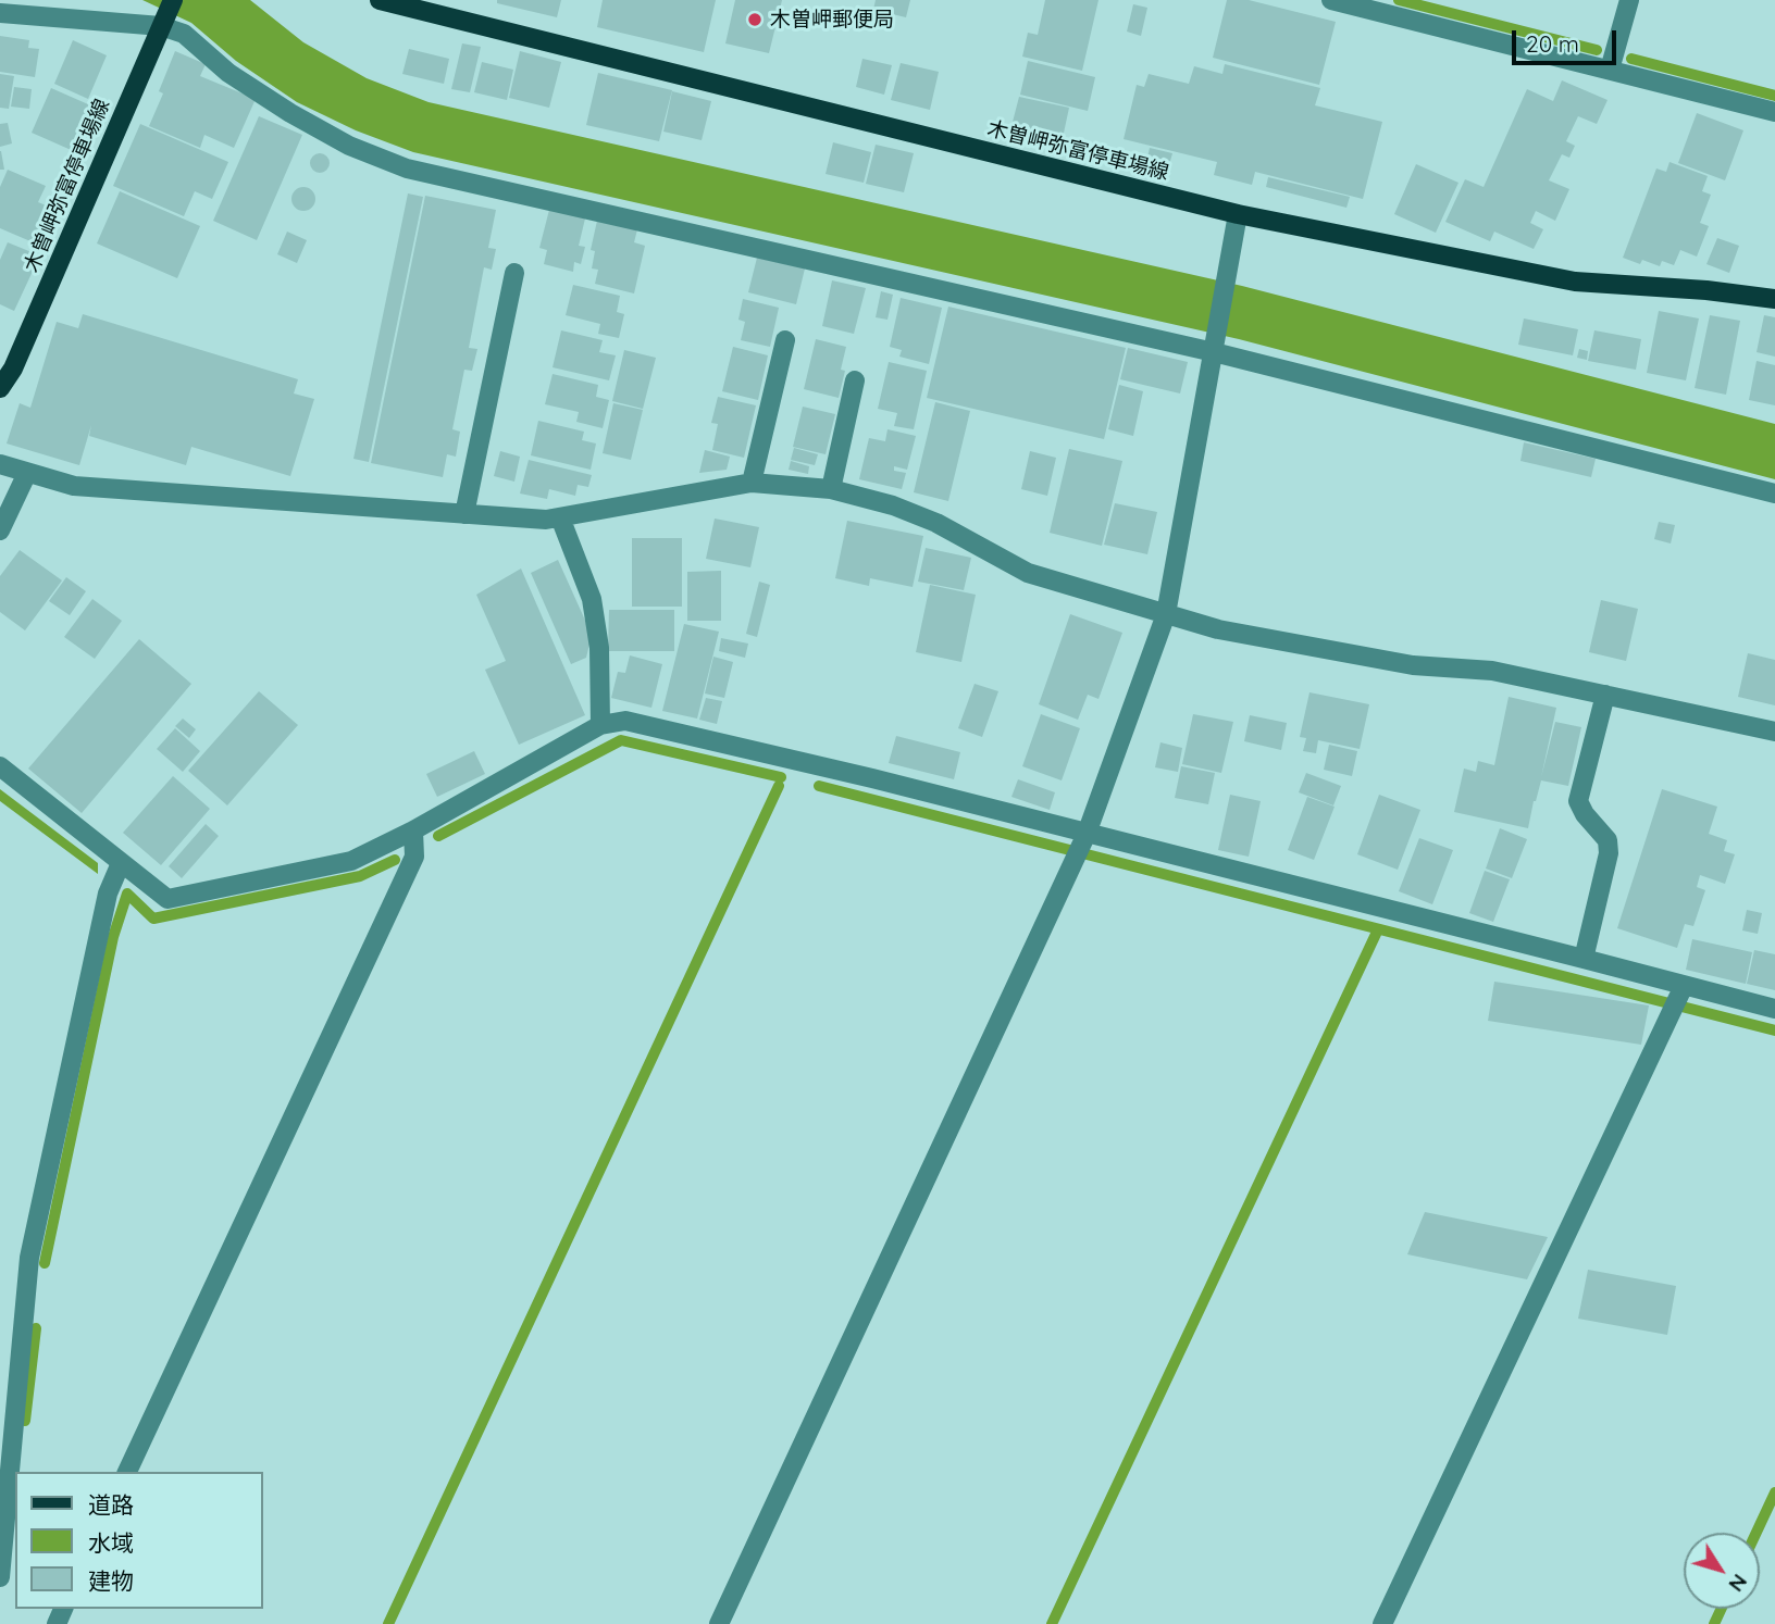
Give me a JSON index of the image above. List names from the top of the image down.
{
  "streets": {
    "main road": ["木曽岬弥富停車場線"]
  },
  "places": ["木曽岬郵便局"],
  "legend": ["道路", "水域", "建物"],
  "scale_bar": "20 m",
  "north": "bottom right"
}
